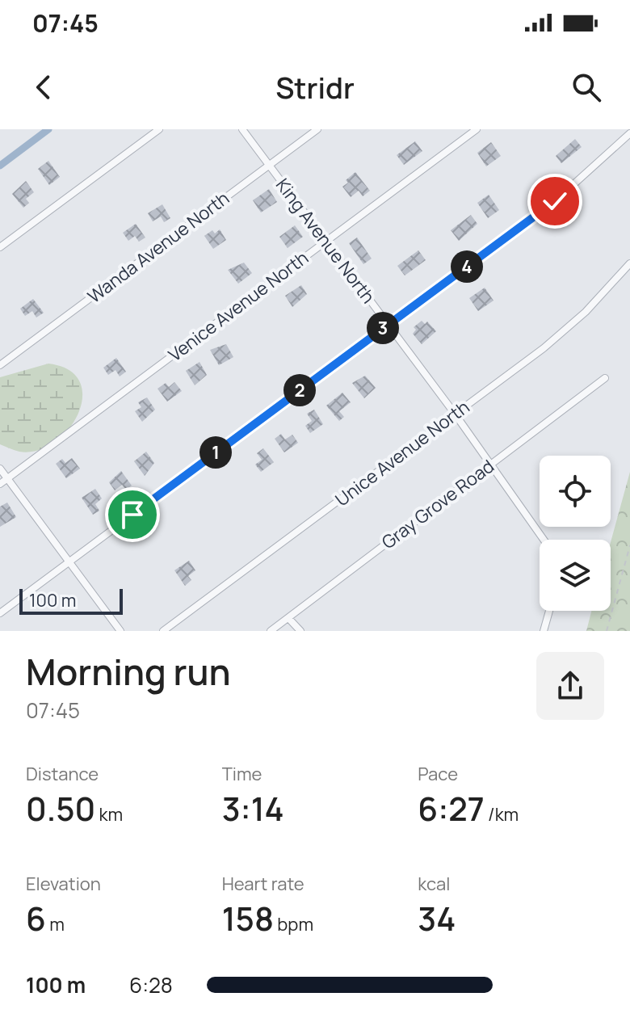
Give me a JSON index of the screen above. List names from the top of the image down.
{
  "streets": {
    "street": [
      "King Avenue North",
      "Wanda Avenue North",
      "Venice Avenue North",
      "Unice Avenue North",
      "Gray Grove Road"
    ]
  },
  "crossings": [
    ["King Avenue North", "Wanda Avenue North"],
    ["King Avenue North", "Venice Avenue North"],
    ["King Avenue North", "Unice Avenue North"],
    ["King Avenue North", "Gray Grove Road"]
  ],
  "scale_bar": "100 m",
  "page": {
    "status": "07:45",
    "header": "Stridr",
    "pins": [
      "4",
      "3",
      "2",
      "1"
    ],
    "scale": "100 m",
    "heading": ["Morning run", "07:45"],
    "stats": [
      ["Distance", "0.50 km"],
      ["Time", "3:14"],
      ["Pace", "6:27 /km"],
      ["Elevation", "6 m"],
      ["Heart rate", "158 bpm"],
      ["kcal", "34"]
    ],
    "list": [
      {
        "name": "100 m",
        "note": "6:28"
      }
    ]
  }
}
